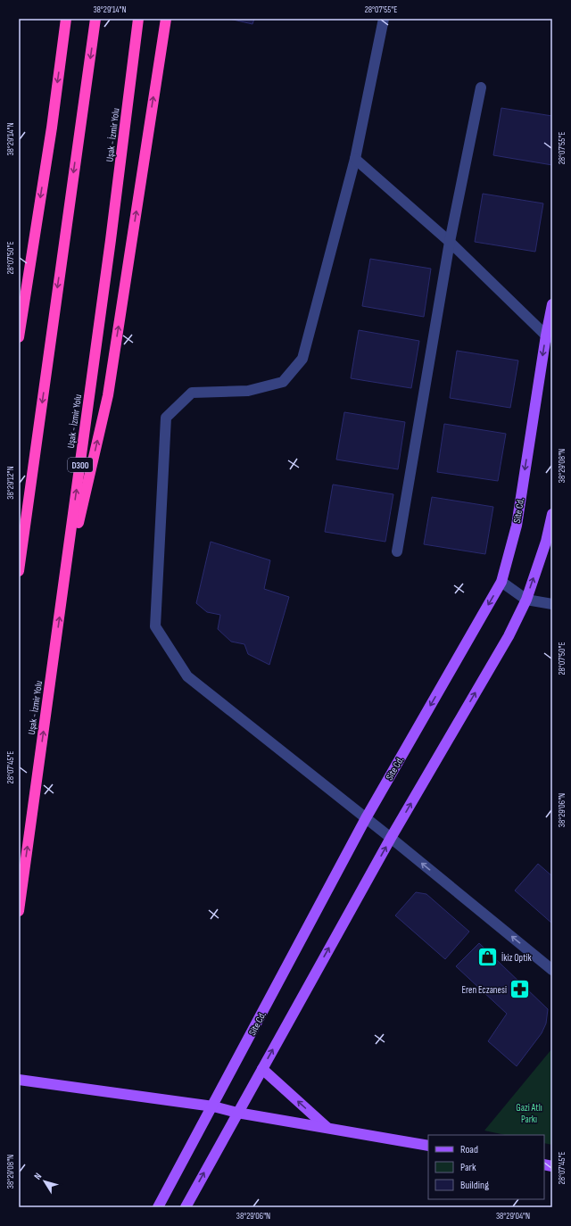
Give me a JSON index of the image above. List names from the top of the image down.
{
  "streets": {
    "highway": ["Uşak - İzmir Yolu", "D300"],
    "main road": ["Site Cd."]
  },
  "parks": ["Gazi Atlı Parkı"],
  "places": {
    "shop": ["İkiz Optik"],
    "pharmacy": ["Eren Eczanesi"]
  },
  "legend": ["Road", "Park", "Building"],
  "north": "top left",
  "coordinates": [
    "38°29'14\"N",
    "28°07'55\"E",
    "28°07'50\"E",
    "38°29'08\"N",
    "38°29'12\"N",
    "28°07'45\"E",
    "38°29'06\"N",
    "38°29'04\"N"
  ]
}
